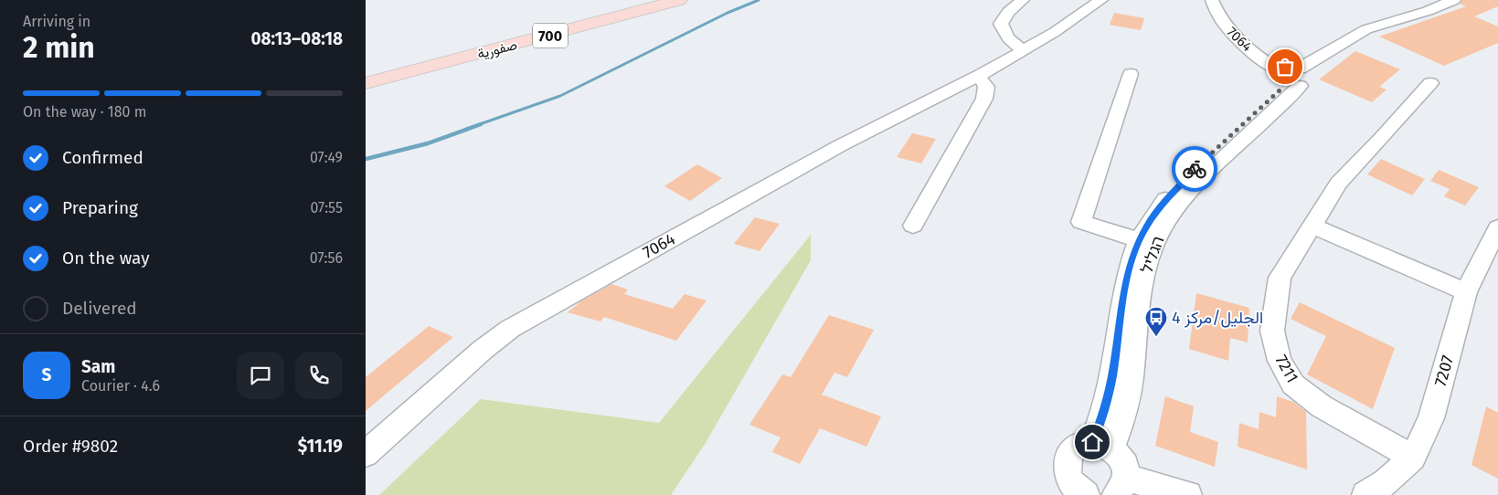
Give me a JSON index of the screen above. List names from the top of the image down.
{
  "streets": {
    "main road": ["700", "صفورية"],
    "street": [
      "7064",
      "הגליל",
      "7211",
      "7207"
    ]
  },
  "crossings": [
    ["700", "صفورية"],
    ["7064", "הגליל"],
    ["7211", "7207"]
  ],
  "places": {
    "bus stop": ["الجليل/مركز 4"]
  },
  "page": {
    "heading": ["2 min", "Arriving in", "08:13–08:18"],
    "panel": [
      "Sam",
      "Courier · 4.6",
      "Order #9802",
      "$11.19"
    ],
    "bar": "On the way · 180 m",
    "list": [
      ["Confirmed", "07:49"],
      ["Preparing", "07:55"],
      ["On the way", "07:56"],
      "Delivered"
    ],
    "round": "S"
  }
}
